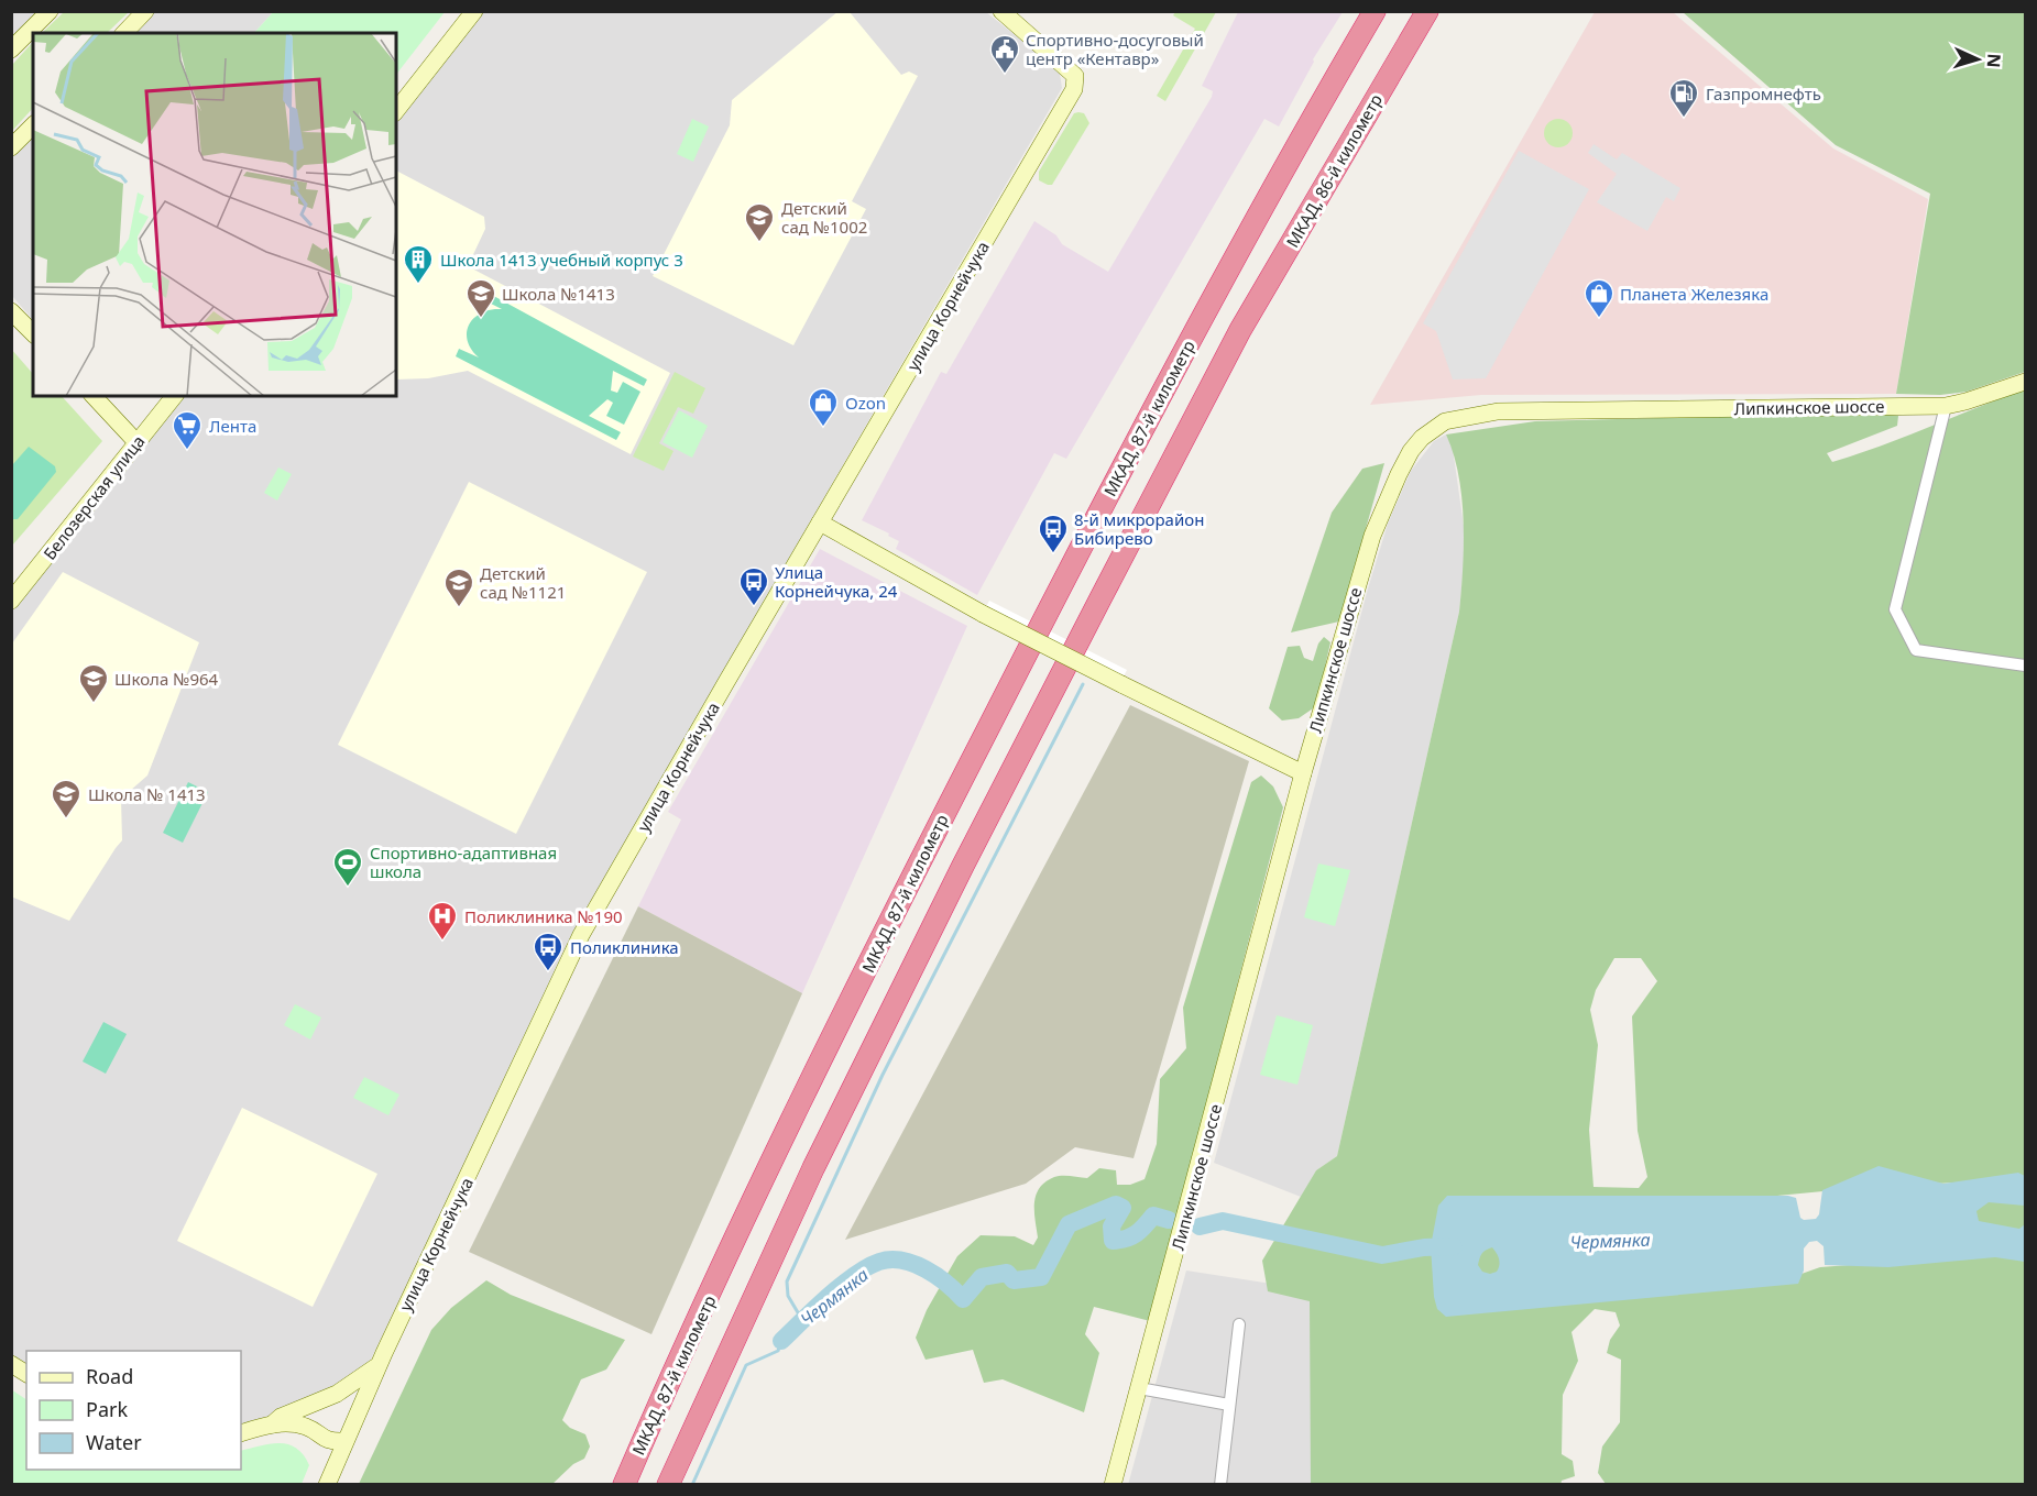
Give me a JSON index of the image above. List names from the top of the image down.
{
  "streets": {
    "highway": ["МКАД, 86-й километр", "МКАД, 87-й километр"],
    "street": ["улица Корнейчука", "Липкинское шоссе", "Белозерская улица"]
  },
  "water": ["Чермянка"],
  "places": {
    "public building": ["Спортивно-досуговый центр «Кентавр»"],
    "fuel station": ["Газпромнефть"],
    "school or university": [
      "Детский сад №1002",
      "Школа №1413",
      "Детский сад №1121",
      "Школа №964",
      "Школа № 1413"
    ],
    "building": ["Школа 1413 учебный корпус 3"],
    "shop": ["Планета Железяка", "Ozon"],
    "supermarket": ["Лента"],
    "bus stop": ["8-й микрорайон Бибирево", "Улица Корнейчука, 24", "Поликлиника"],
    "sports": ["Спортивно-адаптивная школа"],
    "hospital": ["Поликлиника №190"]
  },
  "legend": ["Road", "Park", "Water"],
  "north": "right"
}
